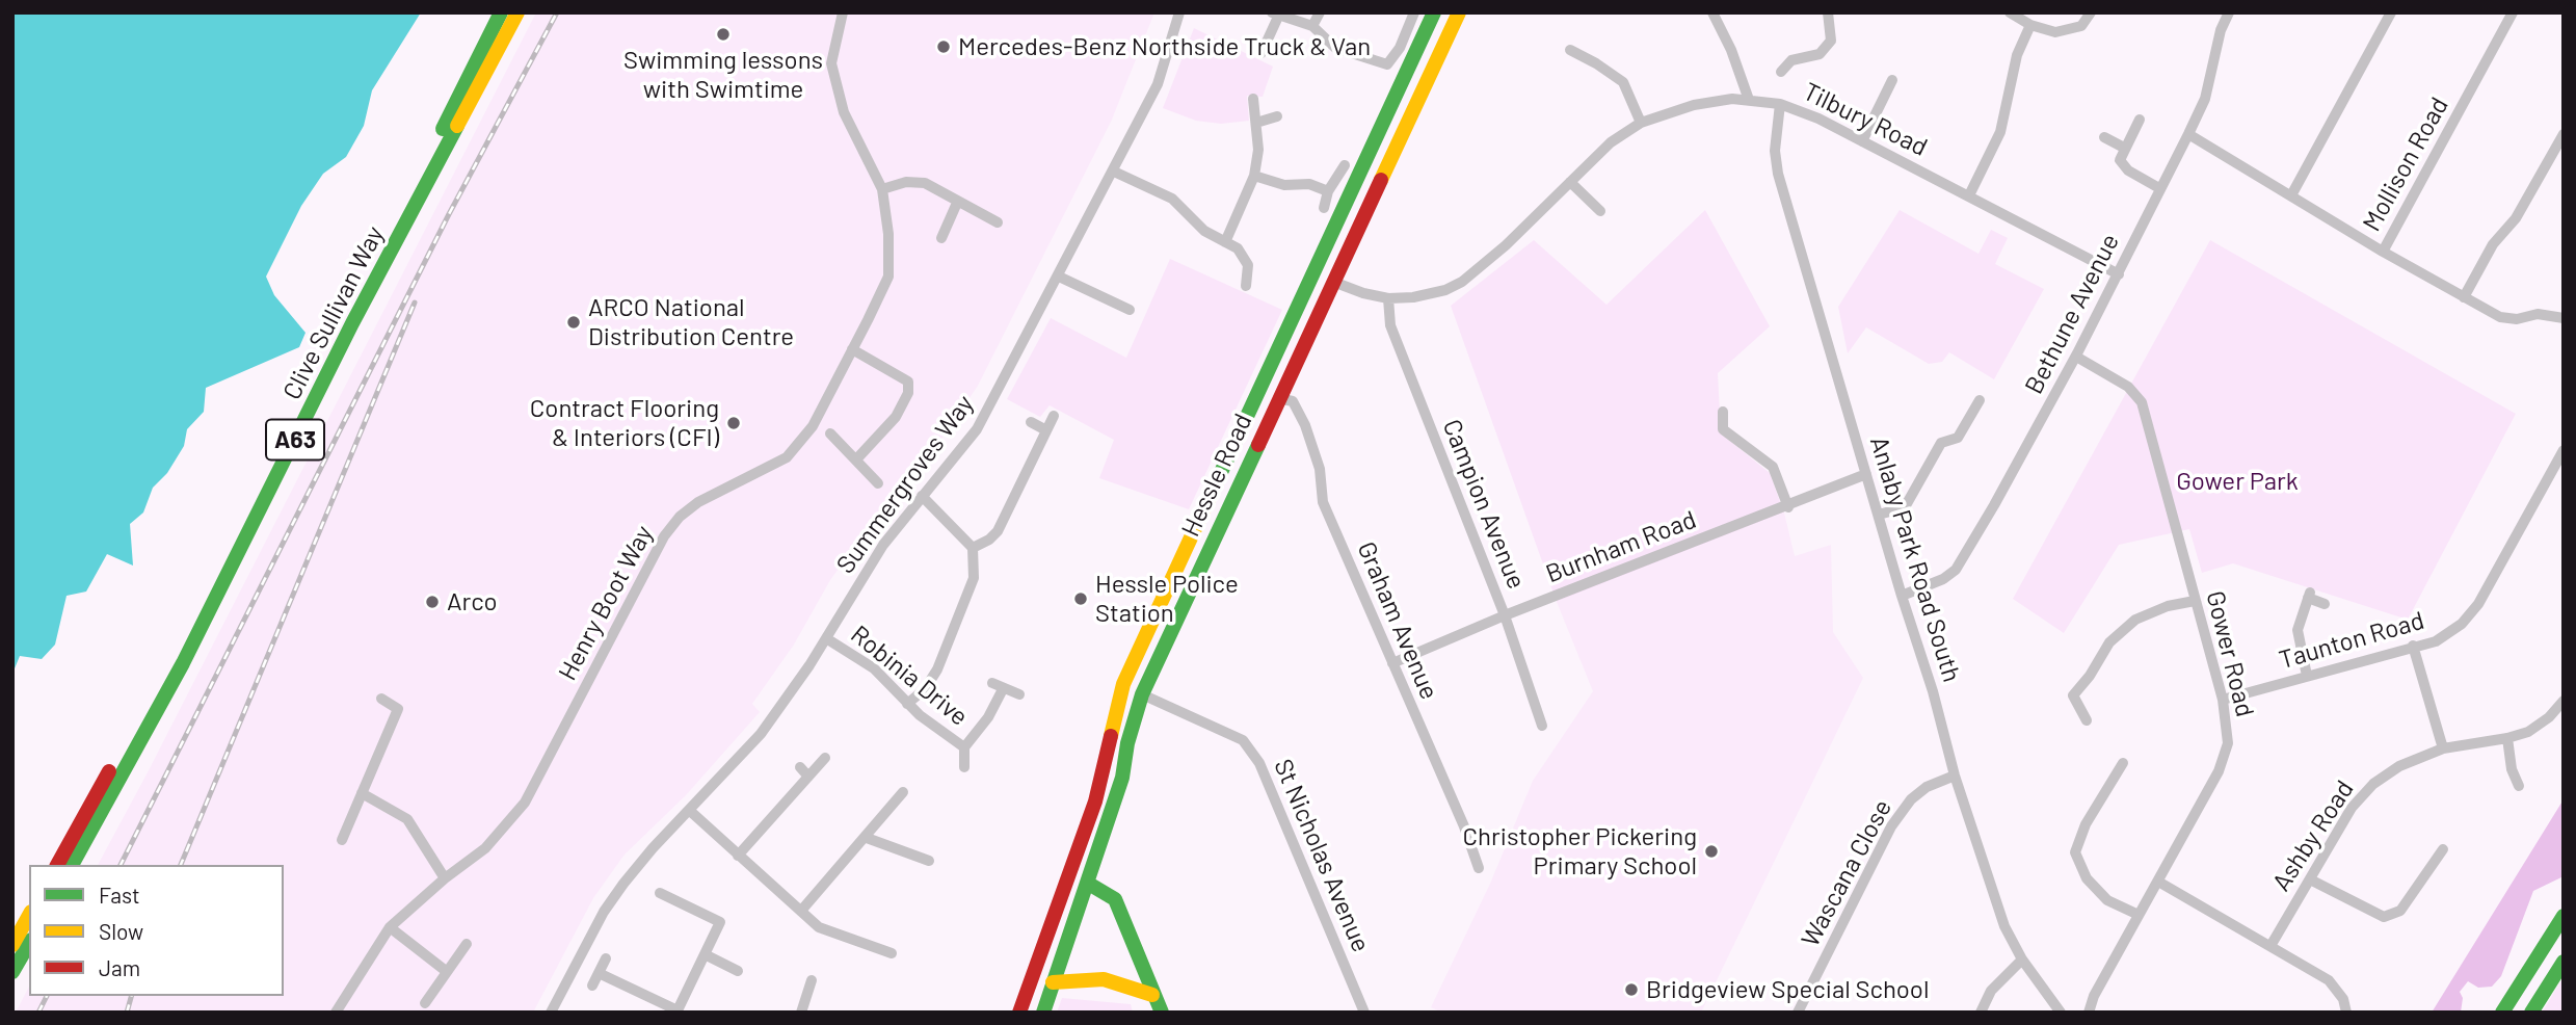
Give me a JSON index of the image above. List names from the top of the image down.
{
  "streets": {
    "main road": ["Clive Sullivan Way", "A63", "Hessle Road"],
    "street": [
      "Tilbury Road",
      "Mollison Road",
      "Bethune Avenue",
      "Summergroves Way",
      "Campion Avenue",
      "Burnham Road",
      "Anlaby Park Road South",
      "Henry Boot Way",
      "Graham Avenue",
      "Taunton Road",
      "Gower Road",
      "Robinia Drive",
      "Ashby Road",
      "St Nicholas Avenue",
      "Wascana Close"
    ]
  },
  "crossings": [
    ["Tilbury Road", "Bethune Avenue"],
    ["Tilbury Road", "Hessle Road"],
    ["Tilbury Road", "Campion Avenue"],
    ["Tilbury Road", "Anlaby Park Road South"],
    ["Mollison Road", "Bethune Avenue"],
    ["Bethune Avenue", "Anlaby Park Road South"],
    ["Bethune Avenue", "Gower Road"],
    ["Hessle Road", "Graham Avenue"],
    ["Hessle Road", "St Nicholas Avenue"],
    ["Summergroves Way", "Robinia Drive"],
    ["Campion Avenue", "Burnham Road"],
    ["Burnham Road", "Anlaby Park Road South"],
    ["Burnham Road", "Graham Avenue"],
    ["Anlaby Park Road South", "Wascana Close"],
    ["Taunton Road", "Gower Road"]
  ],
  "parks": ["Gower Park"],
  "places": [
    "Swimming lessons with Swimtime",
    "Mercedes-Benz Northside Truck & Van",
    "ARCO National Distribution Centre",
    "Contract Flooring & Interiors (CFI)",
    "Hessle Police Station",
    "Arco",
    "Christopher Pickering Primary School",
    "Bridgeview Special School"
  ],
  "legend": ["Fast", "Slow", "Jam"]
}
